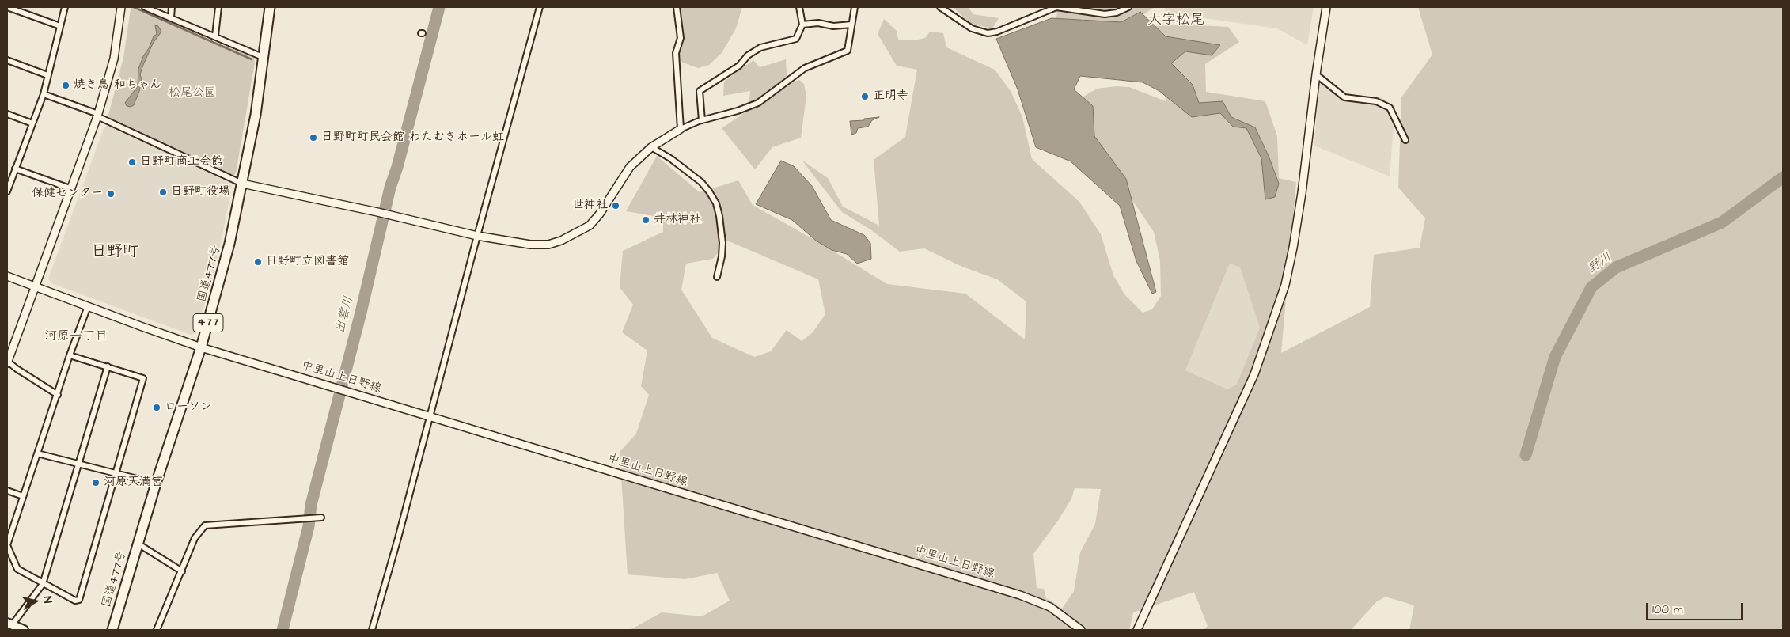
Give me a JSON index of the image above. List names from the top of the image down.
{
  "streets": {
    "highway": ["国道477号", "477"],
    "street": ["中里山上日野線"]
  },
  "crossings": [
    ["国道477号", "中里山上日野線"]
  ],
  "districts": ["大字松尾", "日野町", "河原一丁目"],
  "water": ["野川", "出雲川"],
  "parks": ["松尾公園"],
  "places": [
    "焼き鳥 和ちゃん",
    "正明寺",
    "日野町町民会館 わたむきホール虹",
    "日野町商工会館",
    "日野町役場",
    "保健センター",
    "世神社",
    "井林神社",
    "日野町立図書館",
    "ローソン",
    "河原天満宮"
  ],
  "scale_bar": "100 m",
  "north": "right"
}
